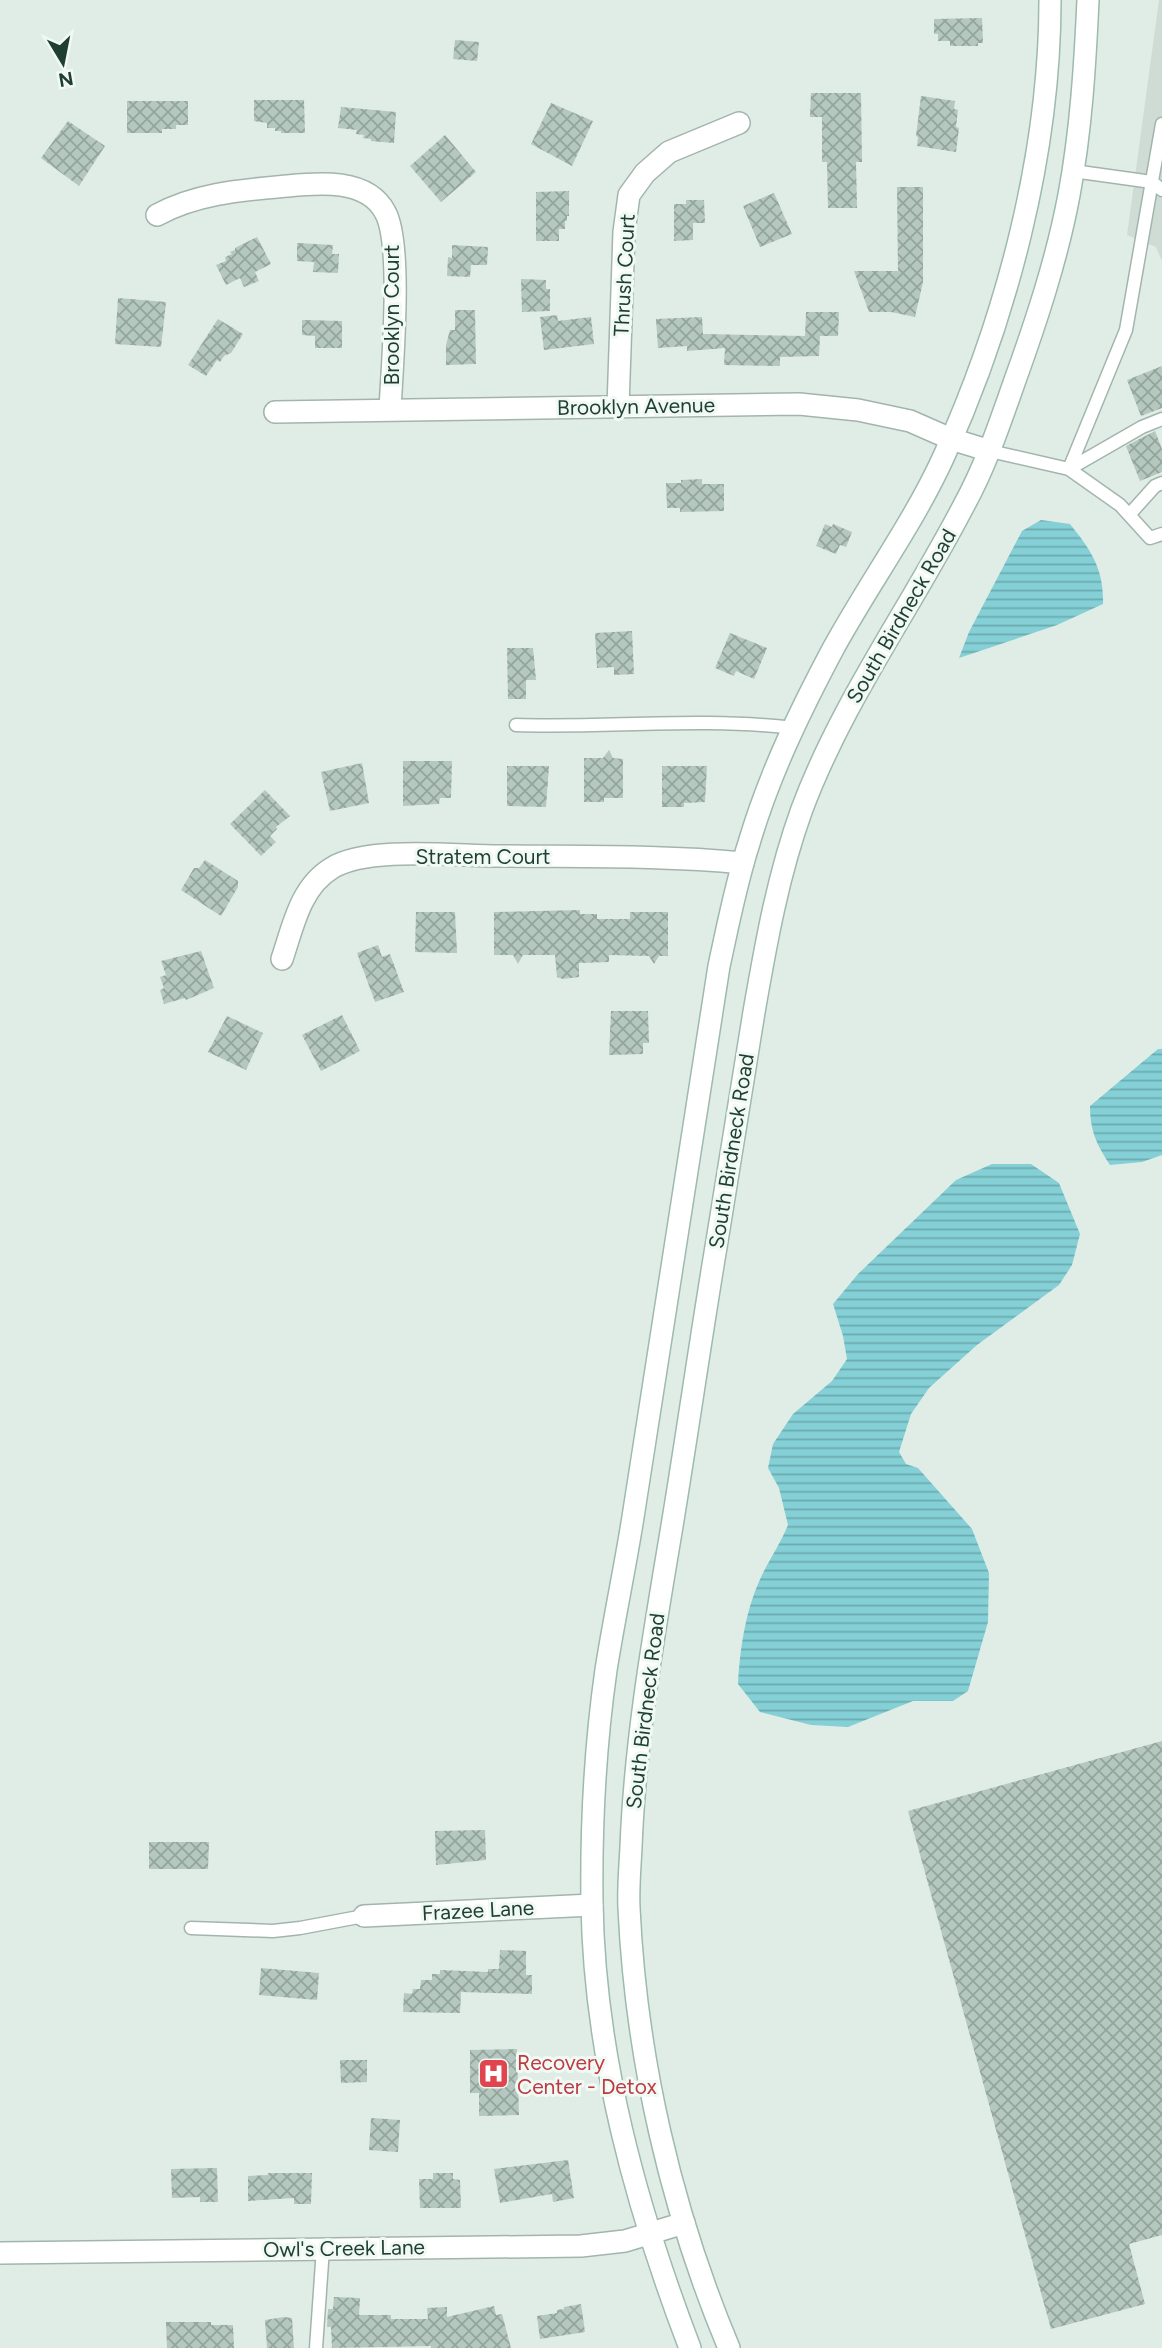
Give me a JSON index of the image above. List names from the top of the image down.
{
  "streets": {
    "main road": [
      "Thrush Court",
      "Brooklyn Court",
      "Brooklyn Avenue",
      "South Birdneck Road",
      "Stratem Court",
      "Frazee Lane",
      "Owl's Creek Lane"
    ]
  },
  "crossings": [
    ["Thrush Court", "Brooklyn Avenue"],
    ["Brooklyn Court", "Brooklyn Avenue"],
    ["Brooklyn Avenue", "South Birdneck Road"],
    ["South Birdneck Road", "Stratem Court"],
    ["South Birdneck Road", "Frazee Lane"],
    ["South Birdneck Road", "Owl's Creek Lane"]
  ],
  "places": {
    "hospital": ["Recovery Center - Detox"]
  },
  "north": "bottom"
}
